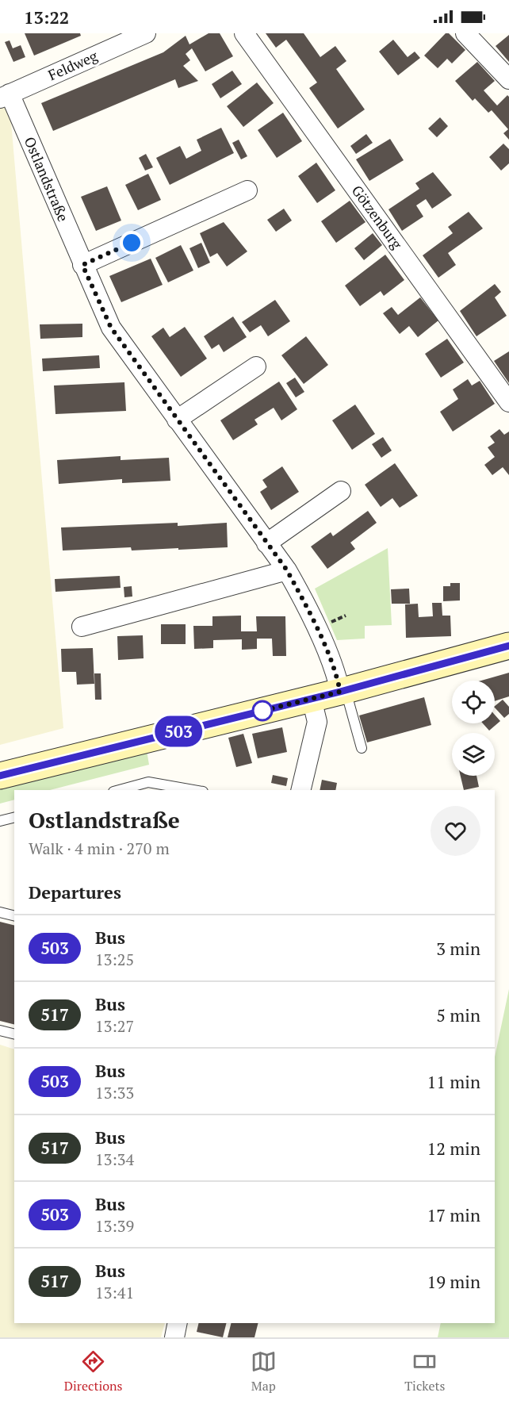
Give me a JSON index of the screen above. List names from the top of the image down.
{
  "streets": {
    "street": ["Feldweg", "Ostlandstraße", "Götzenburg"]
  },
  "crossings": [
    ["Feldweg", "Ostlandstraße"]
  ],
  "lines": ["bus line 503"],
  "page": {
    "status": "13:22",
    "on_map": "503",
    "heading": [
      ["Ostlandstraße", "Walk · 4 min · 270 m"],
      "Departures"
    ],
    "list": [
      {
        "mark": "503",
        "name": "Bus",
        "note": "13:25",
        "value": "3 min"
      },
      {
        "mark": "517",
        "name": "Bus",
        "note": "13:27",
        "value": "5 min"
      },
      {
        "mark": "503",
        "name": "Bus",
        "note": "13:33",
        "value": "11 min"
      },
      {
        "mark": "517",
        "name": "Bus",
        "note": "13:34",
        "value": "12 min"
      },
      {
        "mark": "503",
        "name": "Bus",
        "note": "13:39",
        "value": "17 min"
      },
      {
        "mark": "517",
        "name": "Bus",
        "note": "13:41",
        "value": "19 min"
      }
    ],
    "tabs": ["Directions", "Map", "Tickets"]
  }
}
